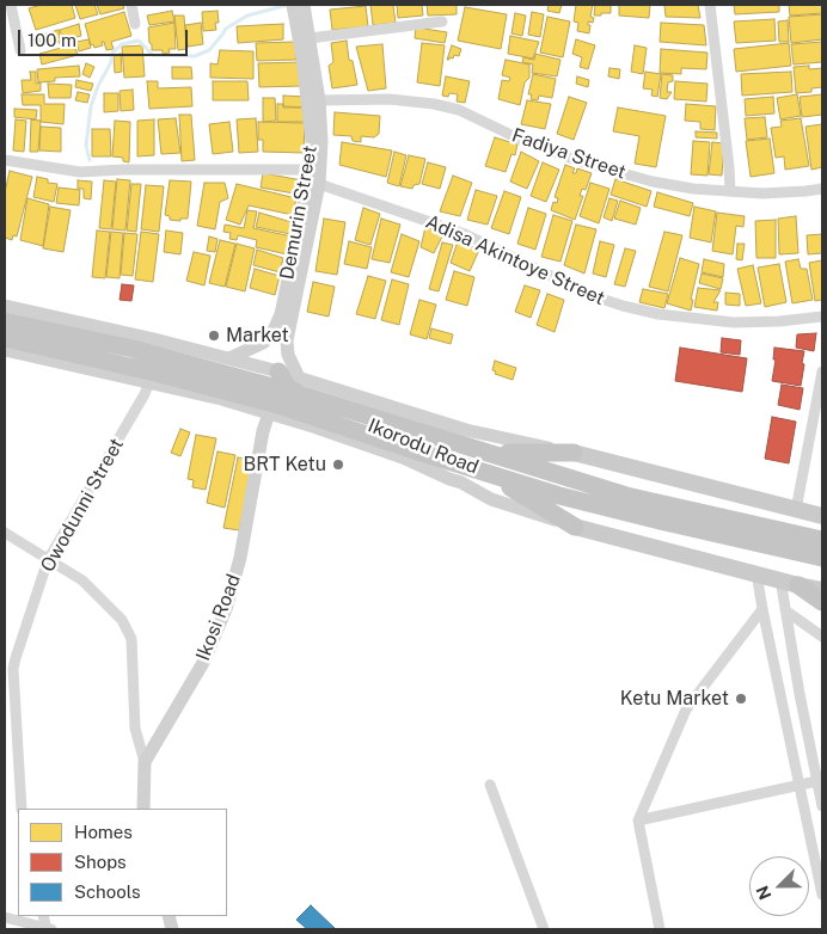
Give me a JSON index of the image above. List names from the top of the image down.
{
  "streets": {
    "highway": ["Ikorodu Road"],
    "street": [
      "Fadiya Street",
      "Demurin Street",
      "Adisa Akintoye Street",
      "Owodunni Street",
      "Ikosi Road"
    ]
  },
  "crossings": [
    ["Fadiya Street", "Demurin Street"],
    ["Demurin Street", "Adisa Akintoye Street"],
    ["Demurin Street", "Ikorodu Road"],
    ["Ikorodu Road", "Owodunni Street"],
    ["Ikorodu Road", "Ikosi Road"]
  ],
  "places": ["Market", "BRT Ketu", "Ketu Market"],
  "legend": ["Homes", "Shops", "Schools"],
  "scale_bar": "100 m",
  "north": "bottom left"
}
